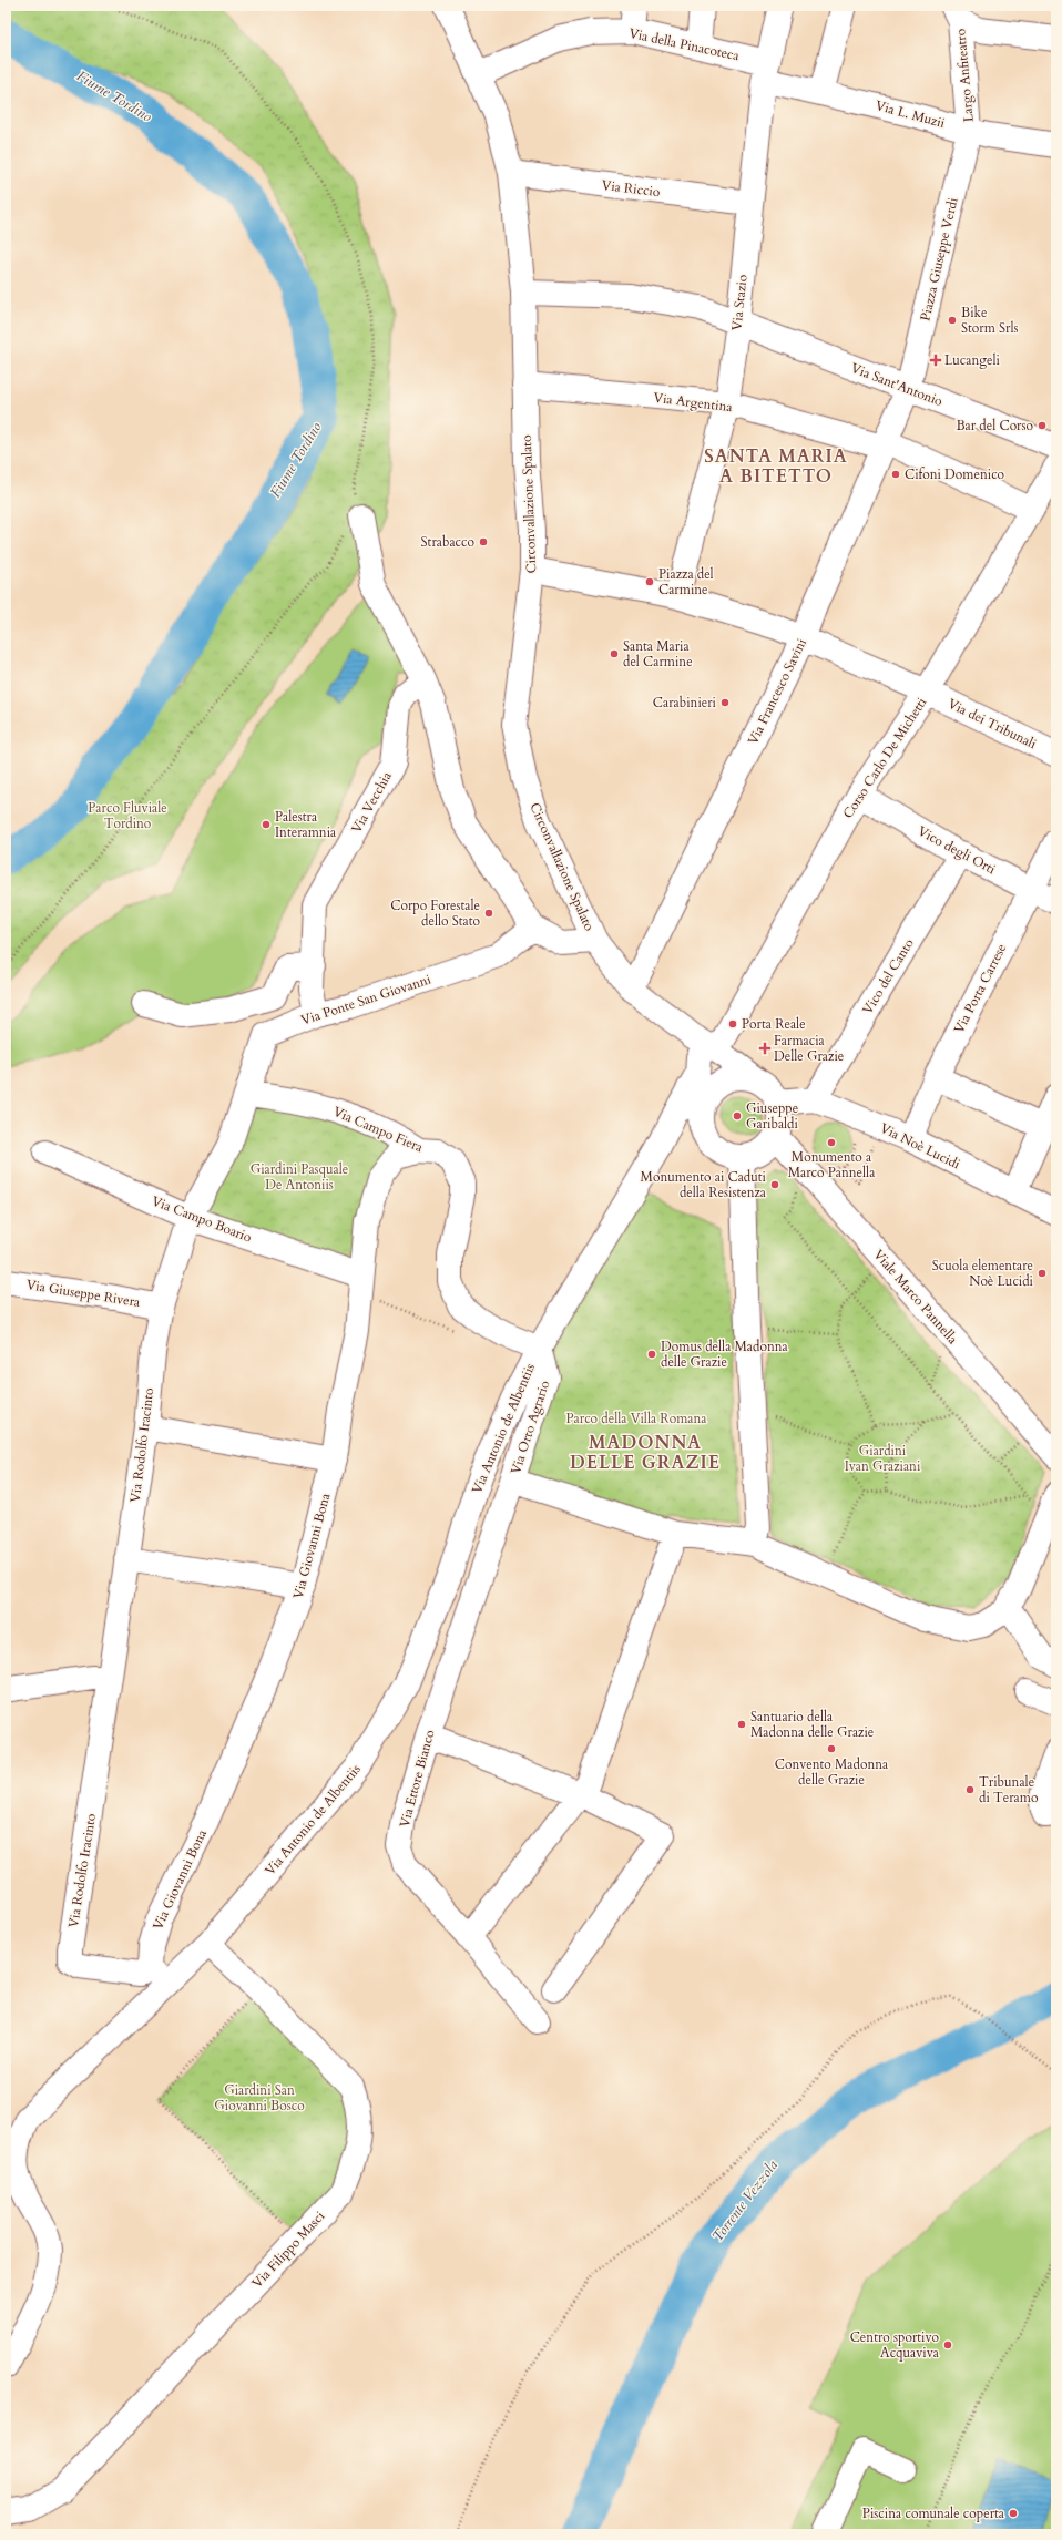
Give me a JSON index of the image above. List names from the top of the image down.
{
  "streets": {
    "street": [
      "Via della Pinacoteca",
      "Largo Anfiteatro",
      "Via L. Muzii",
      "Via Riccio",
      "Piazza Giuseppe Verdi",
      "Via Stazio",
      "Via Sant'Antonio",
      "Via Argentina",
      "Circonvallazione Spalato",
      "Via Francesco Savini",
      "Via dei Tribunali",
      "Corso Carlo De Michetti",
      "Via Vecchia",
      "Vico degli Orti",
      "Vico del Canto",
      "Via Porta Carrese",
      "Via Ponte San Giovanni",
      "Via Campo Fiera",
      "Via Noè Lucidi",
      "Via Campo Boario",
      "Via Giuseppe Rivera",
      "Viale Marco Pannella",
      "Via Orto Agrario",
      "Via Antonio de Albentiis",
      "Via Rodolfo Iracinto",
      "Via Giovanni Bona",
      "Via Ettore Bianco",
      "Via Filippo Masci"
    ]
  },
  "crossings": [
    ["Via della Pinacoteca", "Via L. Muzii"],
    ["Via della Pinacoteca", "Via Stazio"],
    ["Via della Pinacoteca", "Circonvallazione Spalato"],
    ["Largo Anfiteatro", "Via L. Muzii"],
    ["Largo Anfiteatro", "Piazza Giuseppe Verdi"],
    ["Via L. Muzii", "Piazza Giuseppe Verdi"],
    ["Via L. Muzii", "Via Stazio"],
    ["Via Riccio", "Via Stazio"],
    ["Via Riccio", "Circonvallazione Spalato"],
    ["Piazza Giuseppe Verdi", "Via Sant'Antonio"],
    ["Piazza Giuseppe Verdi", "Via Francesco Savini"],
    ["Via Stazio", "Via Sant'Antonio"],
    ["Via Stazio", "Via Argentina"],
    ["Via Stazio", "Via dei Tribunali"],
    ["Via Sant'Antonio", "Circonvallazione Spalato"],
    ["Via Sant'Antonio", "Via Francesco Savini"],
    ["Via Argentina", "Circonvallazione Spalato"],
    ["Via Argentina", "Via Francesco Savini"],
    ["Via Argentina", "Corso Carlo De Michetti"],
    ["Circonvallazione Spalato", "Via Francesco Savini"],
    ["Circonvallazione Spalato", "Via dei Tribunali"],
    ["Circonvallazione Spalato", "Corso Carlo De Michetti"],
    ["Circonvallazione Spalato", "Via Noè Lucidi"],
    ["Circonvallazione Spalato", "Viale Marco Pannella"],
    ["Via Francesco Savini", "Via dei Tribunali"],
    ["Via dei Tribunali", "Corso Carlo De Michetti"],
    ["Corso Carlo De Michetti", "Vico degli Orti"],
    ["Corso Carlo De Michetti", "Via Antonio de Albentiis"],
    ["Via Vecchia", "Via Ponte San Giovanni"],
    ["Vico degli Orti", "Vico del Canto"],
    ["Vico degli Orti", "Via Porta Carrese"],
    ["Vico del Canto", "Via Noè Lucidi"],
    ["Via Porta Carrese", "Via Noè Lucidi"],
    ["Via Ponte San Giovanni", "Via Campo Fiera"],
    ["Via Ponte San Giovanni", "Via Campo Boario"],
    ["Via Ponte San Giovanni", "Via Rodolfo Iracinto"],
    ["Via Campo Fiera", "Via Orto Agrario"],
    ["Via Campo Fiera", "Via Antonio de Albentiis"],
    ["Via Campo Fiera", "Via Giovanni Bona"],
    ["Via Noè Lucidi", "Viale Marco Pannella"],
    ["Via Campo Boario", "Via Rodolfo Iracinto"],
    ["Via Campo Boario", "Via Giovanni Bona"],
    ["Via Giuseppe Rivera", "Via Rodolfo Iracinto"],
    ["Via Orto Agrario", "Via Antonio de Albentiis"],
    ["Via Orto Agrario", "Via Ettore Bianco"],
    ["Via Antonio de Albentiis", "Via Rodolfo Iracinto"],
    ["Via Antonio de Albentiis", "Via Giovanni Bona"],
    ["Via Antonio de Albentiis", "Via Filippo Masci"],
    ["Via Rodolfo Iracinto", "Via Giovanni Bona"]
  ],
  "districts": ["SANTA MARIA A BITETTO", "MADONNA DELLE GRAZIE"],
  "water": ["Fiume Tordino", "Torrente Vezzola"],
  "parks": [
    "Parco Fluviale Tordino",
    "Giardini Pasquale De Antoniis",
    "Parco della Villa Romana",
    "Giardini Ivan Graziani",
    "Giardini San Giovanni Bosco"
  ],
  "places": {
    "other": [
      "Bike Storm Srls",
      "Bar del Corso",
      "Cifoni Domenico",
      "Strabacco",
      "Piazza del Carmine",
      "Santa Maria del Carmine",
      "Carabinieri",
      "Palestra Interamnia",
      "Corpo Forestale dello Stato",
      "Porta Reale",
      "Giuseppe Garibaldi",
      "Monumento a Marco Pannella",
      "Monumento ai Caduti della Resistenza",
      "Scuola elementare Noè Lucidi",
      "Domus della Madonna delle Grazie",
      "Santuario della Madonna delle Grazie",
      "Convento Madonna delle Grazie",
      "Tribunale di Teramo",
      "Centro sportivo Acquaviva",
      "Piscina comunale coperta"
    ],
    "health": ["Lucangeli", "Farmacia Delle Grazie"]
  }
}
